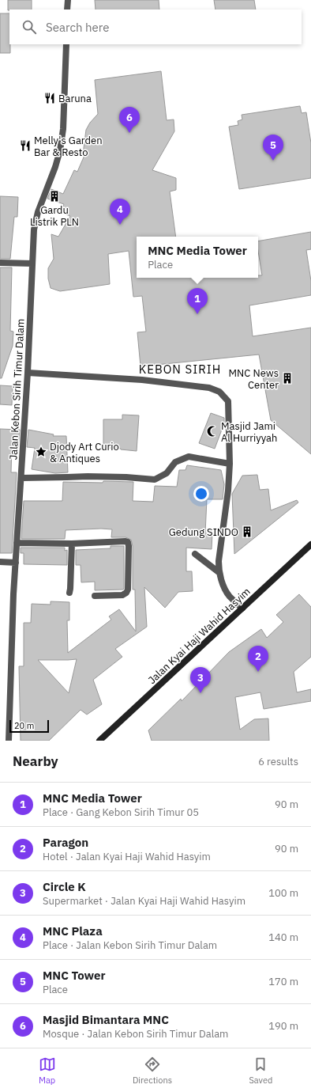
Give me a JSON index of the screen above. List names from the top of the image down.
{
  "streets": {
    "street": ["Jalan Kebon Sirih Timur Dalam", "Jalan Kyai Haji Wahid Hasyim"]
  },
  "districts": ["KEBON SIRIH"],
  "places": {
    "restaurant": ["Baruna", "Melly's Garden Bar & Resto"],
    "building": ["Gardu Listrik PLN", "MNC News Center", "Gedung SINDO"],
    "mosque": ["Masjid Jami Al Hurriyyah"],
    "place": ["Djody Art Curio & Antiques"]
  },
  "scale_bar": "20 m",
  "page": {
    "search": "Search here",
    "pins": [
      "6",
      "5",
      "4",
      "1",
      "2",
      "3"
    ],
    "popup": ["MNC Media Tower", "Place"],
    "scale": "20 m",
    "heading": ["Nearby", "6 results"],
    "list": [
      {
        "mark": "1",
        "name": "MNC Media Tower",
        "note": "Place · Gang Kebon Sirih Timur 05",
        "value": "90 m"
      },
      {
        "mark": "2",
        "name": "Paragon",
        "note": "Hotel · Jalan Kyai Haji Wahid Hasyim",
        "value": "90 m"
      },
      {
        "mark": "3",
        "name": "Circle K",
        "note": "Supermarket · Jalan Kyai Haji Wahid Hasyim",
        "value": "100 m"
      },
      {
        "mark": "4",
        "name": "MNC Plaza",
        "note": "Place · Jalan Kebon Sirih Timur Dalam",
        "value": "140 m"
      },
      {
        "mark": "5",
        "name": "MNC Tower",
        "note": "Place",
        "value": "170 m"
      },
      {
        "mark": "6",
        "name": "Masjid Bimantara MNC",
        "note": "Mosque · Jalan Kebon Sirih Timur Dalam",
        "value": "190 m"
      }
    ],
    "nav": ["Map", "Directions", "Saved"]
  }
}
